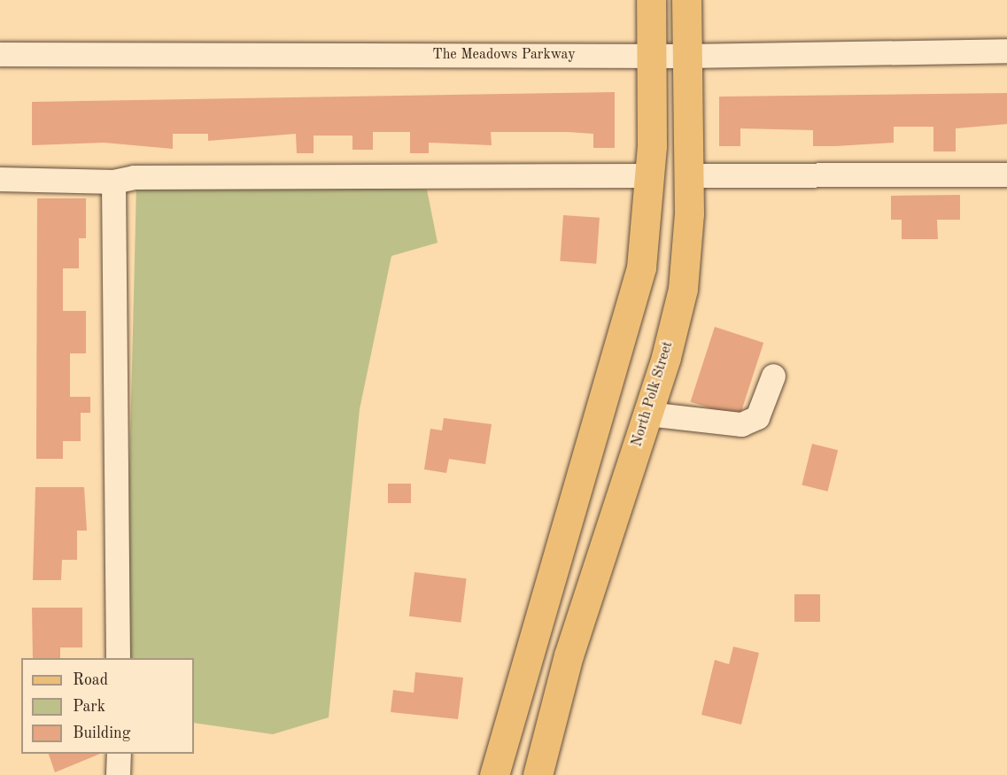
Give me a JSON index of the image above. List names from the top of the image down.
{
  "streets": {
    "main road": ["North Polk Street"],
    "street": ["The Meadows Parkway"]
  },
  "crossings": [
    ["The Meadows Parkway", "North Polk Street"]
  ],
  "legend": ["Road", "Park", "Building"]
}
